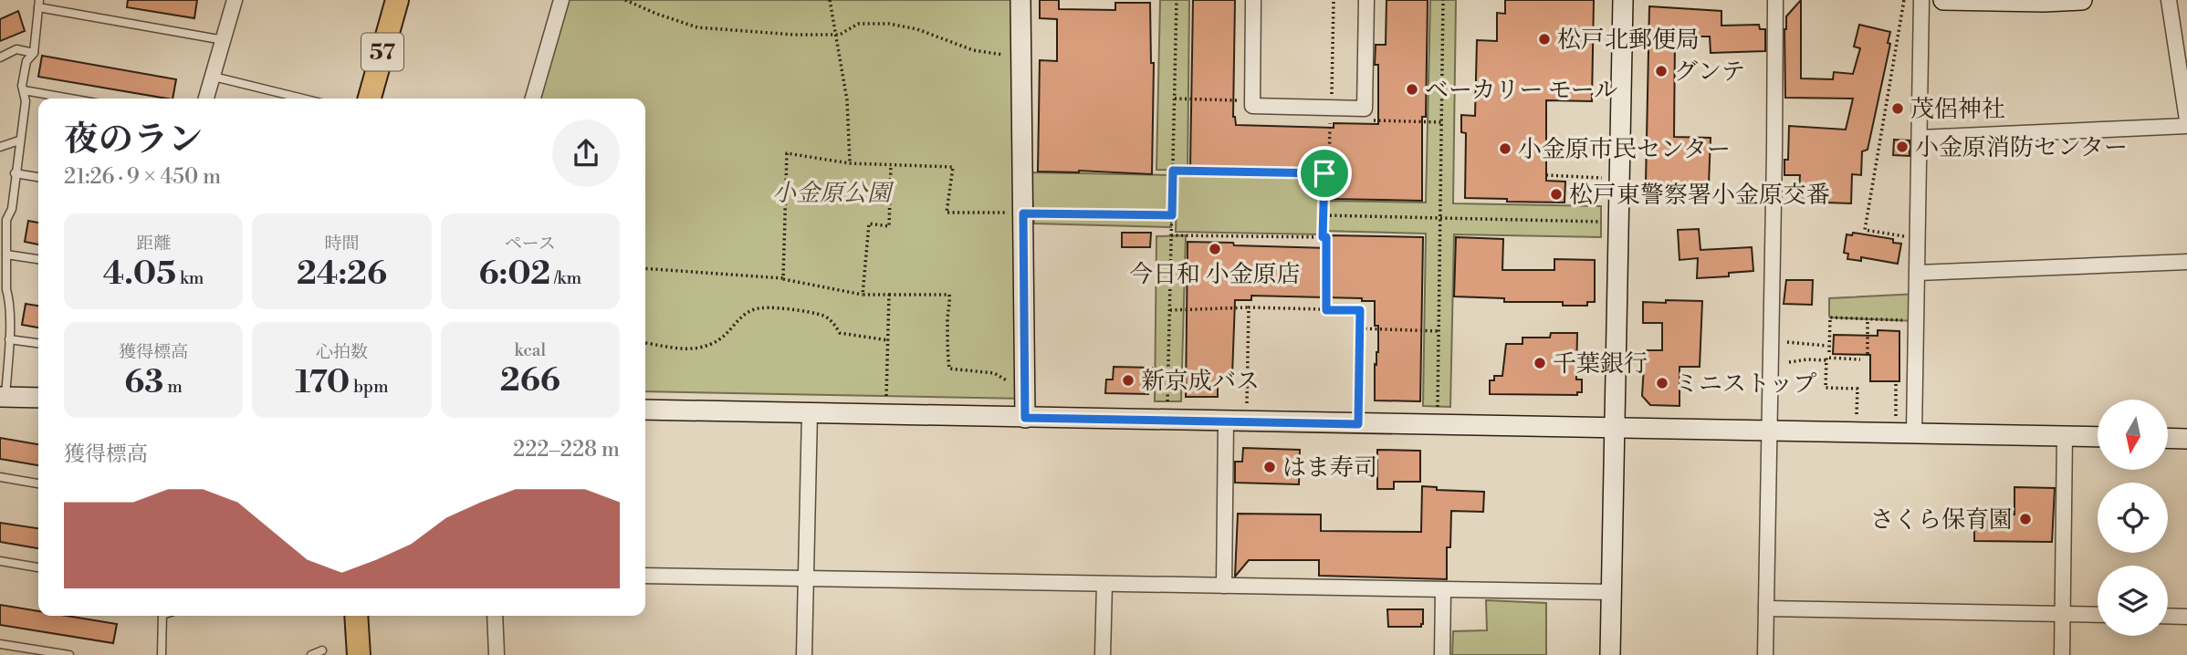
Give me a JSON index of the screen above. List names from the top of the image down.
{
  "streets": {
    "main road": ["57"]
  },
  "parks": ["小金原公園"],
  "places": [
    "松戸北郵便局",
    "グンテ",
    "ベーカリー モール",
    "茂侶神社",
    "小金原消防センター",
    "小金原市民センター",
    "松戸東警察署小金原交番",
    "今日和 小金原店",
    "千葉銀行",
    "新京成バス",
    "ミニストップ",
    "はま寿司",
    "さくら保育園"
  ],
  "north": "bottom",
  "page": {
    "heading": ["夜のラン", "21:26 · 9 × 450 m"],
    "stats": [
      ["距離", "4.05 km"],
      ["時間", "24:26"],
      ["ペース", "6:02 /km"],
      ["獲得標高", "63 m"],
      ["心拍数", "170 bpm"],
      ["kcal", "266"]
    ],
    "chart": ["獲得標高", "222–228 m"]
  }
}
